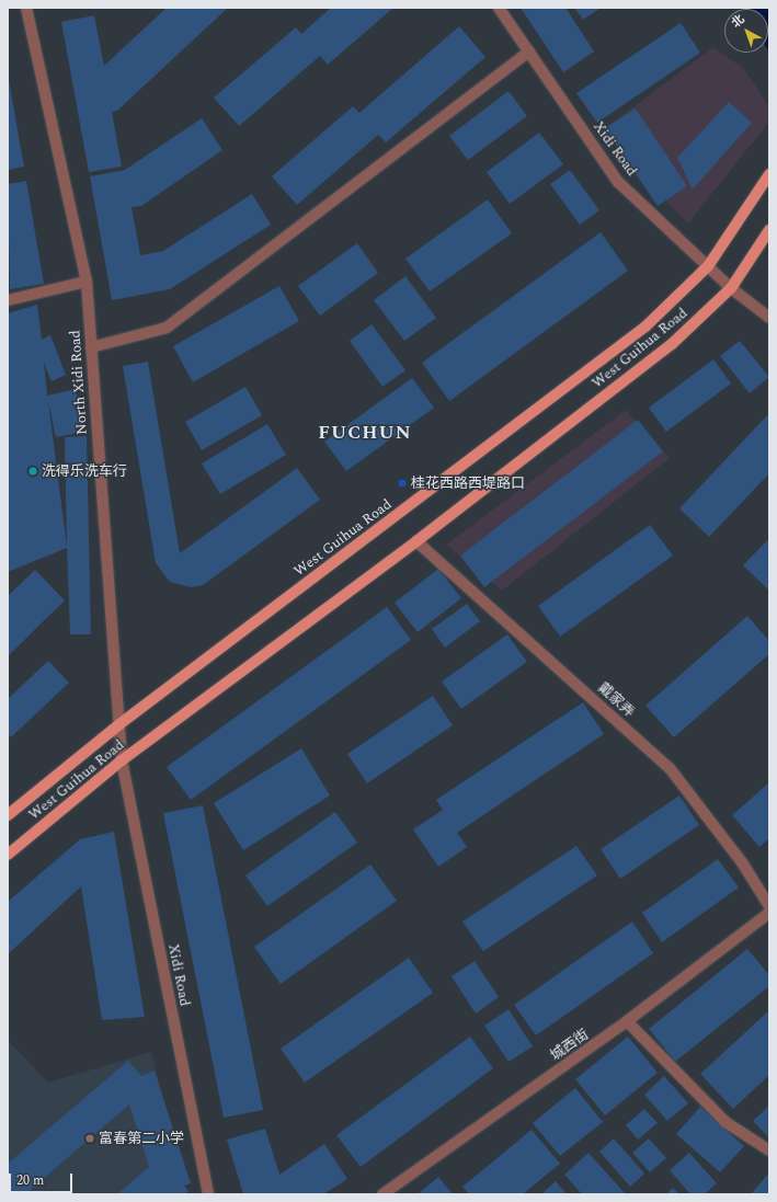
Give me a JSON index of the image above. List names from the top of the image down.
{
  "streets": {
    "main road": ["West Guihua Road"],
    "street": [
      "Xidi Road",
      "North Xidi Road",
      "戴家弄",
      "城西街"
    ]
  },
  "crossings": [
    ["Xidi Road", "West Guihua Road"],
    ["Xidi Road", "North Xidi Road"],
    ["West Guihua Road", "North Xidi Road"],
    ["West Guihua Road", "戴家弄"]
  ],
  "districts": ["FUCHUN"],
  "places": ["洗得乐洗车行", "桂花西路西堤路口", "富春第二小学"],
  "scale_bar": "20 m",
  "north": "top left"
}
